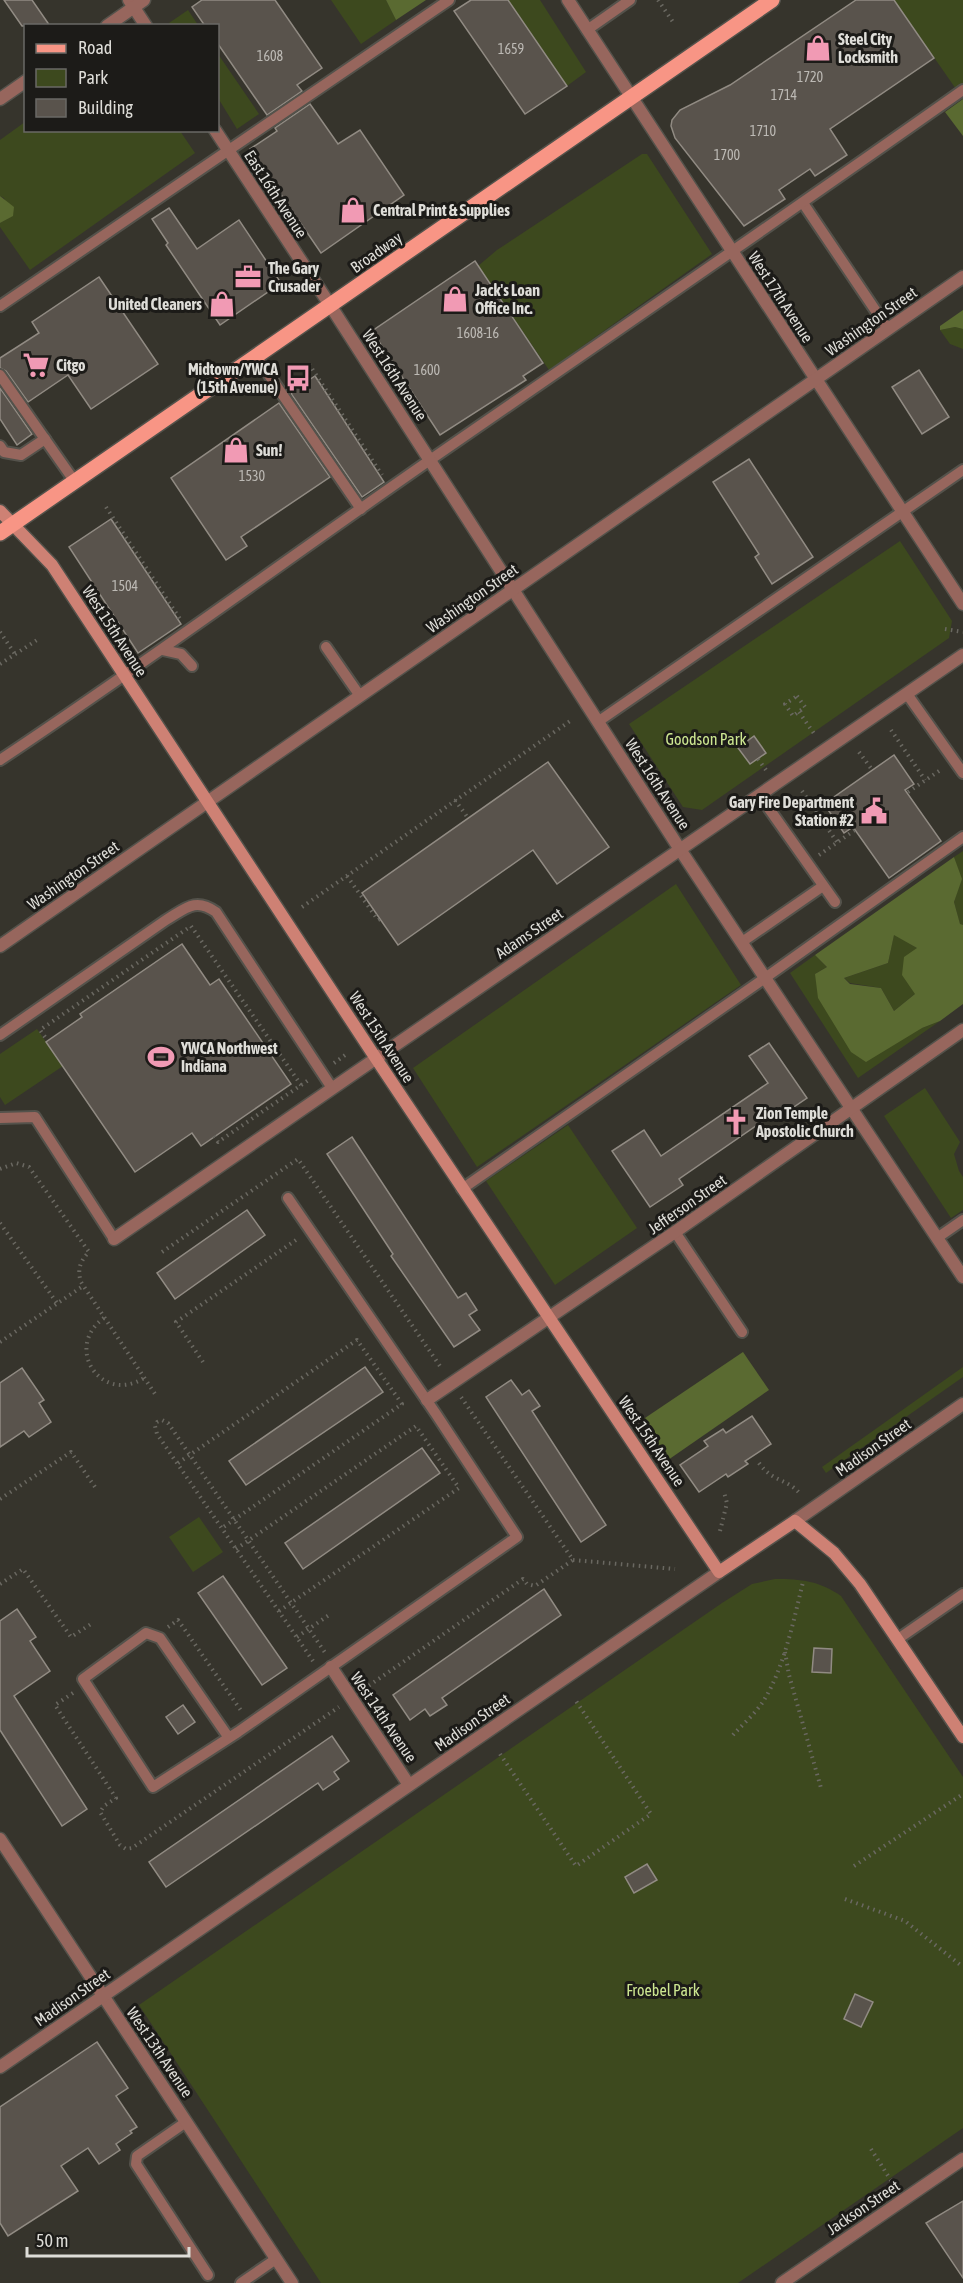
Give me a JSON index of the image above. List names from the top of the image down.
{
  "streets": {
    "main road": ["Broadway", "West 15th Avenue", "Madison Street"],
    "street": [
      "East 16th Avenue",
      "West 17th Avenue",
      "Washington Street",
      "West 16th Avenue",
      "Adams Street",
      "Jefferson Street",
      "West 14th Avenue",
      "West 13th Avenue",
      "Jackson Street"
    ]
  },
  "crossings": [
    ["East 16th Avenue", "Broadway"],
    ["East 16th Avenue", "West 16th Avenue"],
    ["Broadway", "West 17th Avenue"],
    ["Broadway", "West 16th Avenue"],
    ["Broadway", "West 15th Avenue"],
    ["West 17th Avenue", "Washington Street"],
    ["Washington Street", "West 16th Avenue"],
    ["Washington Street", "West 15th Avenue"],
    ["West 16th Avenue", "Adams Street"],
    ["West 16th Avenue", "Jefferson Street"],
    ["West 15th Avenue", "Adams Street"],
    ["West 15th Avenue", "Jefferson Street"],
    ["West 15th Avenue", "Madison Street"],
    ["Madison Street", "West 14th Avenue"],
    ["Madison Street", "West 13th Avenue"]
  ],
  "parks": ["Goodson Park", "Froebel Park"],
  "places": {
    "shop": [
      "Steel City Locksmith",
      "Central Print & Supplies",
      "Jack's Loan Office Inc.",
      "United Cleaners",
      "Sun!"
    ],
    "office": ["The Gary Crusader"],
    "supermarket": ["Citgo"],
    "bus stop": ["Midtown/YWCA (15th Avenue)"],
    "public building": ["Gary Fire Department Station #2"],
    "sports": ["YWCA Northwest Indiana"],
    "church": ["Zion Temple Apostolic Church"]
  },
  "house_numbers": [
    "1659",
    "1608",
    "1720",
    "1714",
    "1710",
    "1700",
    "1608-16",
    "1600",
    "1530",
    "1504"
  ],
  "legend": ["Road", "Park", "Building"],
  "scale_bar": "50 m"
}
